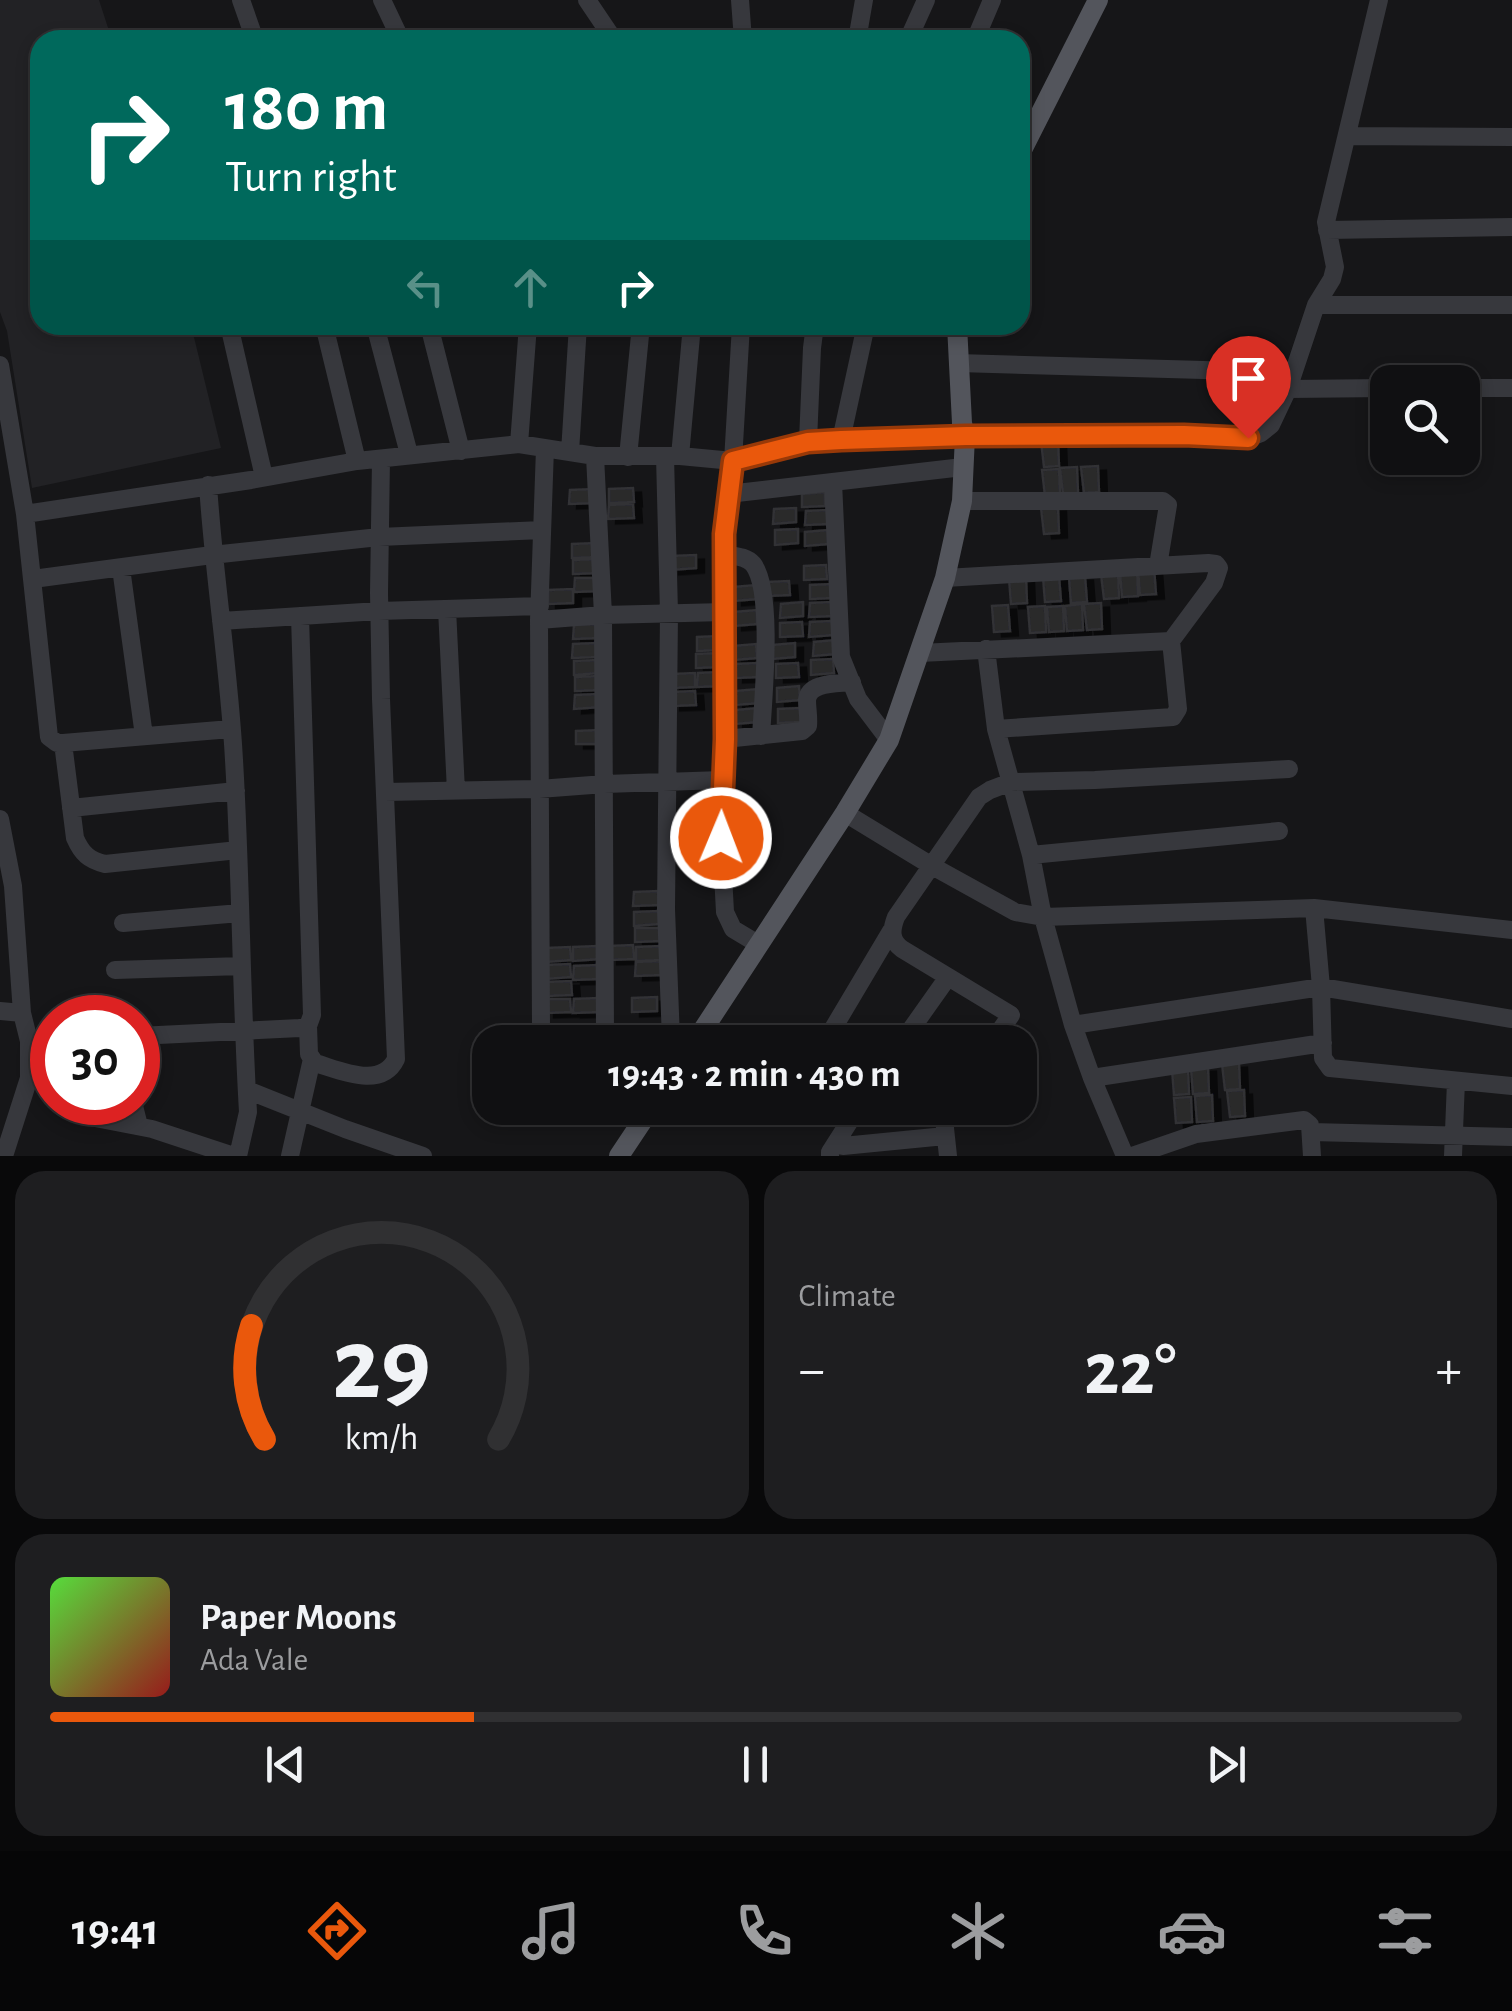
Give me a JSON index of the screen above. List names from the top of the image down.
{
  "page": {
    "turn": ["180 m", "Turn right"],
    "limit": "30",
    "trip": "19:43 · 2 min · 430 m",
    "tile": "Climate",
    "heat": ["−", "22°", "+"],
    "song": ["Paper Moons", "Ada Vale"],
    "tabs": "19:41",
    "gauge": ["29", "km/h"]
  }
}
